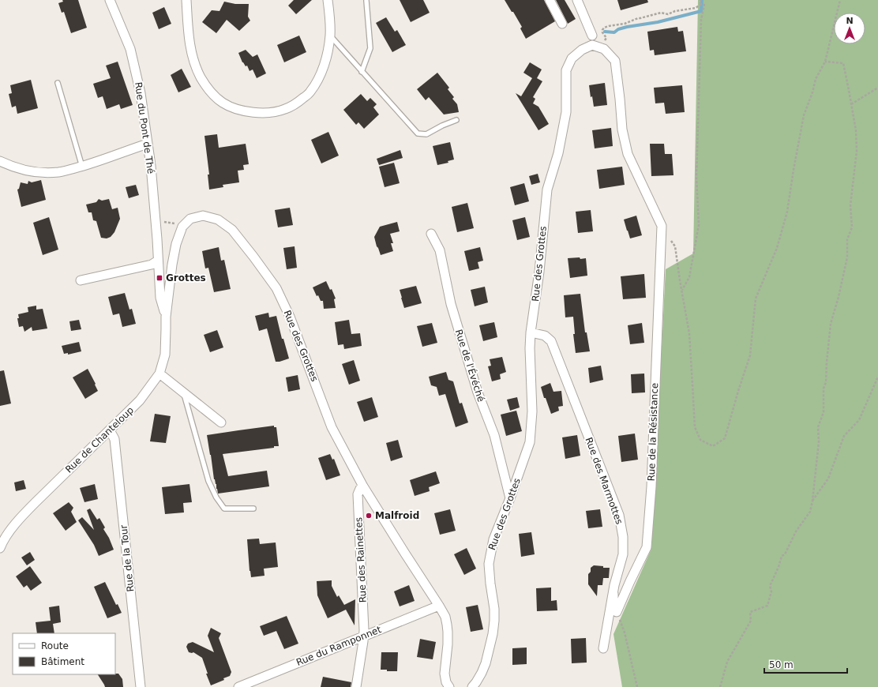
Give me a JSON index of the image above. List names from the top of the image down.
{
  "streets": {
    "street": [
      "Rue du Pont de Thé",
      "Rue des Grottes",
      "Rue de l'Évéché",
      "Rue de la Résistance",
      "Rue de Chanteloup",
      "Rue des Marmottes",
      "Rue de la Tour",
      "Rue des Rainettes",
      "Rue du Ramponnet"
    ]
  },
  "crossings": [
    ["Rue du Pont de Thé", "Rue de Chanteloup"],
    ["Rue des Grottes", "Rue de l'Évéché"],
    ["Rue des Grottes", "Rue des Marmottes"],
    ["Rue des Grottes", "Rue des Rainettes"],
    ["Rue des Grottes", "Rue du Ramponnet"],
    ["Rue de Chanteloup", "Rue de la Tour"],
    ["Rue des Rainettes", "Rue du Ramponnet"]
  ],
  "places": {
    "transit": ["Grottes"],
    "other": ["Malfroid"]
  },
  "legend": ["Route", "Bâtiment"],
  "scale_bar": "50 m",
  "north": "top"
}
